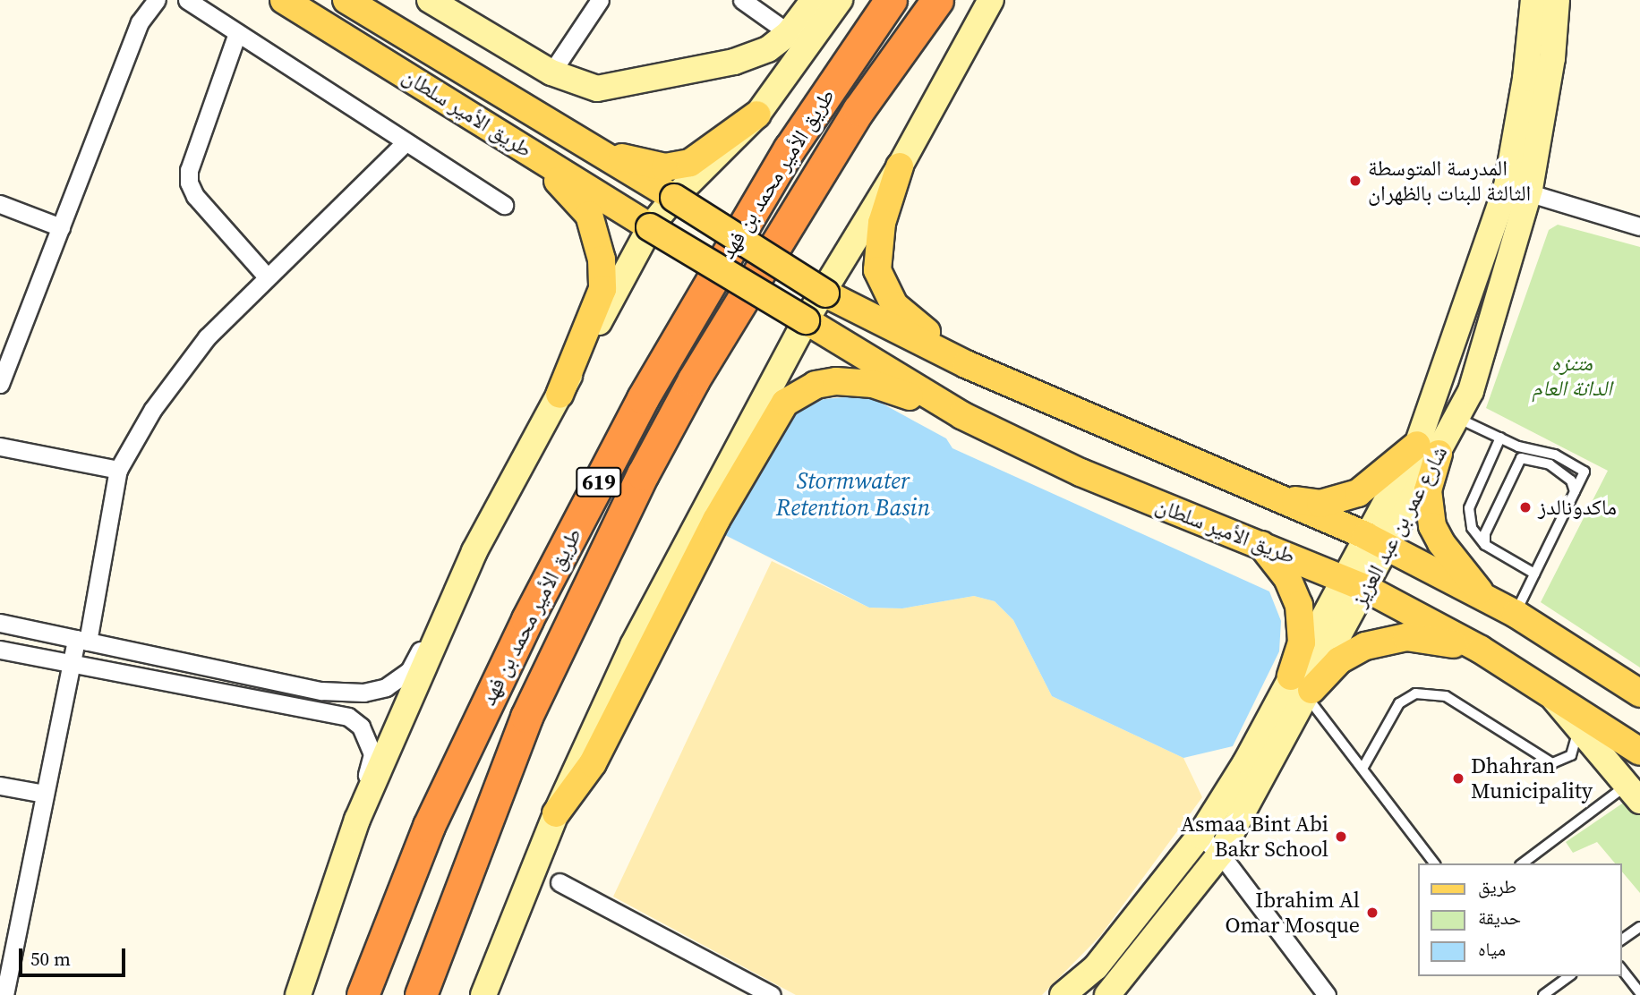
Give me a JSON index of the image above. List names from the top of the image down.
{
  "streets": {
    "highway": ["طريق الأمير محمد بن فهد", "619"],
    "main road": ["طريق الأمير سلطان"],
    "street": ["شارع عمر بن عبد العزيز"]
  },
  "crossings": [
    ["طريق الأمير سلطان", "شارع عمر بن عبد العزيز"]
  ],
  "water": ["Stormwater Retention Basin"],
  "parks": ["متنزه الدانة العام"],
  "places": [
    "المدرسة المتوسطة الثالثة للبنات بالظهران",
    "ماكدونالدز",
    "Dhahran Municipality",
    "Asmaa Bint Abi Bakr School",
    "Ibrahim Al Omar Mosque"
  ],
  "legend": ["طريق", "حديقة", "مياه"],
  "scale_bar": "50 m"
}
